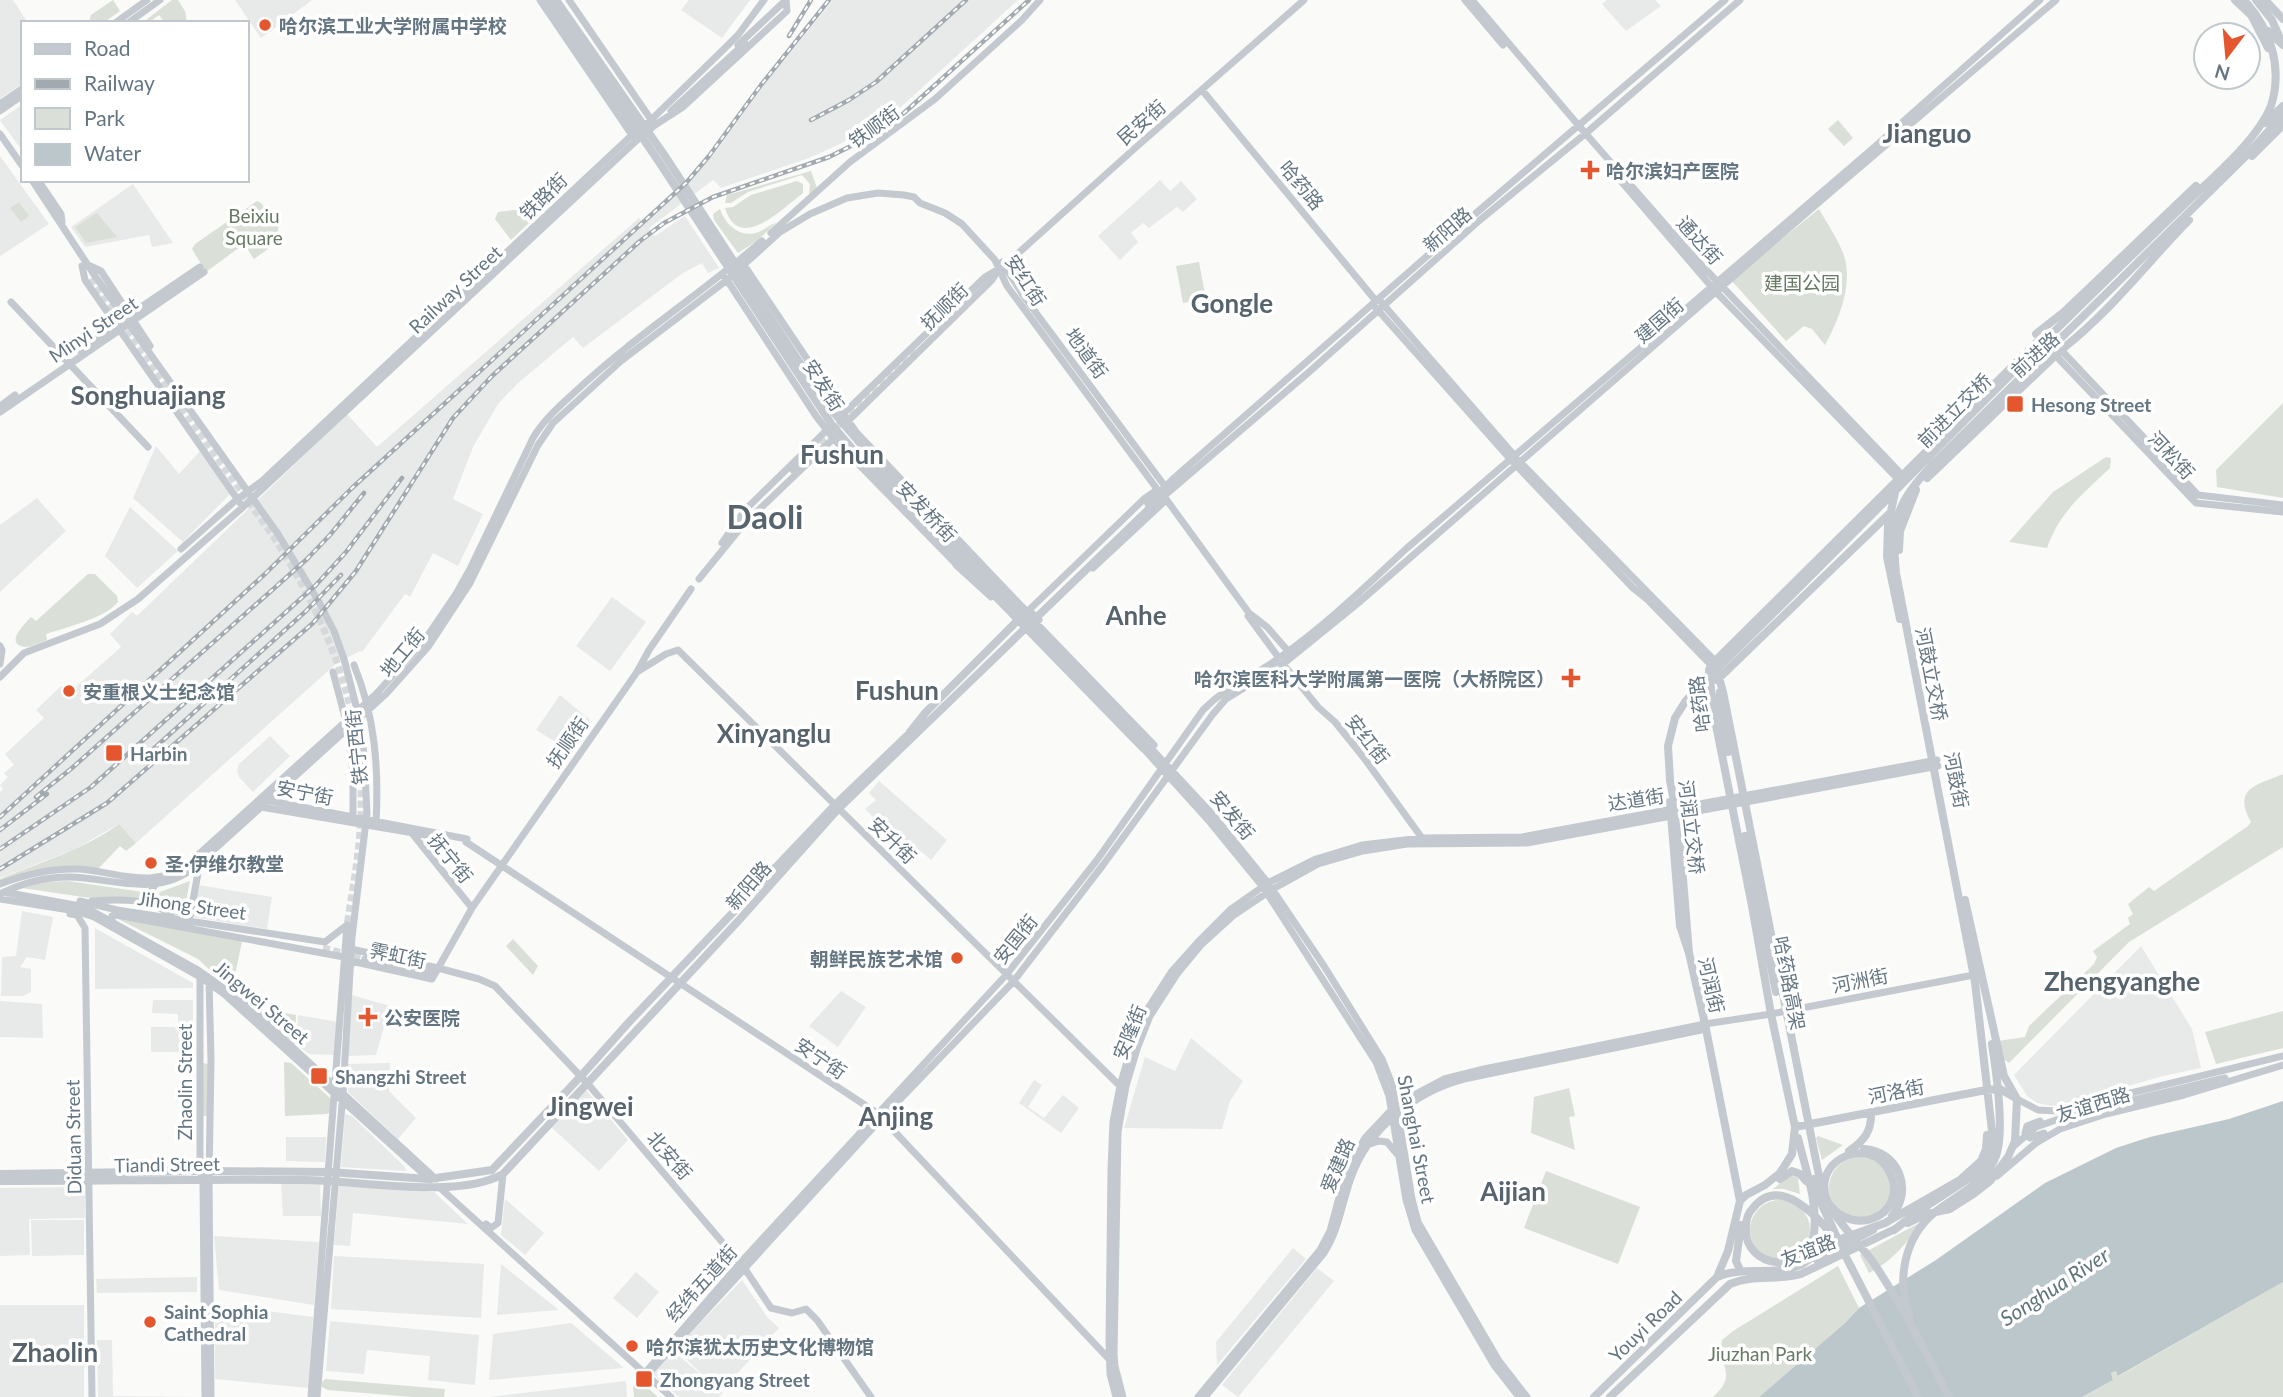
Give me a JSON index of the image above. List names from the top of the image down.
{
  "streets": {
    "highway": [
      "哈药路",
      "新阳路",
      "前进路",
      "安发街",
      "前进立交桥",
      "河鼓立交桥",
      "河鼓街",
      "河润立交桥",
      "哈药路高架",
      "河润街",
      "河洛街",
      "友谊西路",
      "Tiandi Street",
      "友谊路",
      "Youyi Road"
    ],
    "main road": [
      "民安街",
      "铁顺街",
      "铁路街",
      "通达街",
      "安红街",
      "抚顺街",
      "建国街",
      "Minyi Street",
      "地道街",
      "河松街",
      "安发桥街",
      "地工街",
      "铁宁西街",
      "安宁街",
      "达道街",
      "安升街",
      "抚宁街",
      "Jihong Street",
      "安国街",
      "霁虹街",
      "河洲街",
      "Jingwei Street",
      "安隆街",
      "Zhaolin Street",
      "Diduan Street",
      "Shanghai Street",
      "北安街",
      "爱建路",
      "经纬五道街"
    ]
  },
  "crossings": [
    ["民安街", "哈药路"],
    ["民安街", "抚顺街"],
    ["民安街", "地道街"],
    ["铁顺街", "地道街"],
    ["铁顺街", "地工街"],
    ["哈药路", "新阳路"],
    ["哈药路", "建国街"],
    ["哈药路", "前进路"],
    ["哈药路", "达道街"],
    ["哈药路", "河洲街"],
    ["哈药路", "河润街"],
    ["哈药路", "河洛街"],
    ["新阳路", "通达街"],
    ["新阳路", "安红街"],
    ["新阳路", "地道街"],
    ["新阳路", "安发街"],
    ["新阳路", "安宁街"],
    ["新阳路", "安升街"],
    ["新阳路", "北安街"],
    ["通达街", "建国街"],
    ["通达街", "前进路"],
    ["通达街", "河鼓街"],
    ["安红街", "建国街"],
    ["安红街", "达道街"],
    ["安红街", "安国街"],
    ["安红街", "安隆街"],
    ["抚顺街", "地道街"],
    ["抚顺街", "安发街"],
    ["抚顺街", "安宁街"],
    ["抚顺街", "安升街"],
    ["抚顺街", "抚宁街"],
    ["抚顺街", "霁虹街"],
    ["建国街", "安国街"],
    ["前进路", "前进立交桥"],
    ["前进路", "河松街"],
    ["前进路", "河鼓街"],
    ["前进路", "河润街"],
    ["安发街", "安发桥街"],
    ["安发街", "安国街"],
    ["安发街", "安隆街"],
    ["安发街", "Shanghai Street"],
    ["前进立交桥", "河鼓立交桥"],
    ["前进立交桥", "河润立交桥"],
    ["前进立交桥", "哈药路高架"],
    ["地工街", "铁宁西街"],
    ["地工街", "安宁街"],
    ["河鼓立交桥", "河鼓街"],
    ["河鼓立交桥", "河洲街"],
    ["铁宁西街", "安宁街"],
    ["河鼓街", "达道街"],
    ["河鼓街", "河洲街"],
    ["河鼓街", "河洛街"],
    ["河鼓街", "友谊西路"],
    ["河鼓街", "友谊路"],
    ["安宁街", "抚宁街"],
    ["安宁街", "安国街"],
    ["安宁街", "安隆街"],
    ["达道街", "河润街"],
    ["达道街", "安隆街"],
    ["河润立交桥", "河润街"],
    ["安升街", "安国街"],
    ["安升街", "安隆街"],
    ["抚宁街", "霁虹街"],
    ["Jihong Street", "霁虹街"],
    ["Jihong Street", "Jingwei Street"],
    ["Jihong Street", "Diduan Street"],
    ["安国街", "经纬五道街"],
    ["霁虹街", "北安街"],
    ["河洲街", "河润街"],
    ["河洲街", "爱建路"],
    ["河润街", "爱建路"],
    ["河润街", "友谊路"],
    ["河润街", "Youyi Road"],
    ["Jingwei Street", "Zhaolin Street"],
    ["Jingwei Street", "Diduan Street"],
    ["安隆街", "Shanghai Street"],
    ["Zhaolin Street", "Tiandi Street"],
    ["友谊西路", "友谊路"],
    ["Diduan Street", "Tiandi Street"],
    ["Shanghai Street", "爱建路"],
    ["北安街", "经纬五道街"],
    ["友谊路", "Youyi Road"]
  ],
  "districts": [
    "Jianguo",
    "Gongle",
    "Songhuajiang",
    "Fushun",
    "Daoli",
    "Anhe",
    "Fushun",
    "Xinyanglu",
    "Zhengyanghe",
    "Jingwei",
    "Anjing",
    "Aijian",
    "Zhaolin"
  ],
  "water": ["Songhua River"],
  "parks": ["Beixiu Square", "建国公园", "Jiuzhan Park"],
  "places": {
    "other": [
      "哈尔滨工业大学附属中学校",
      "安重根义士纪念馆",
      "圣·伊维尔教堂",
      "朝鲜民族艺术馆",
      "Saint Sophia Cathedral",
      "哈尔滨犹太历史文化博物馆"
    ],
    "health": ["哈尔滨妇产医院", "哈尔滨医科大学附属第一医院（大桥院区）", "公安医院"],
    "transit": [
      "Hesong Street",
      "Harbin",
      "Shangzhi Street",
      "Zhongyang Street"
    ]
  },
  "legend": [
    "Road",
    "Railway",
    "Park",
    "Water"
  ],
  "north": "bottom"
}
